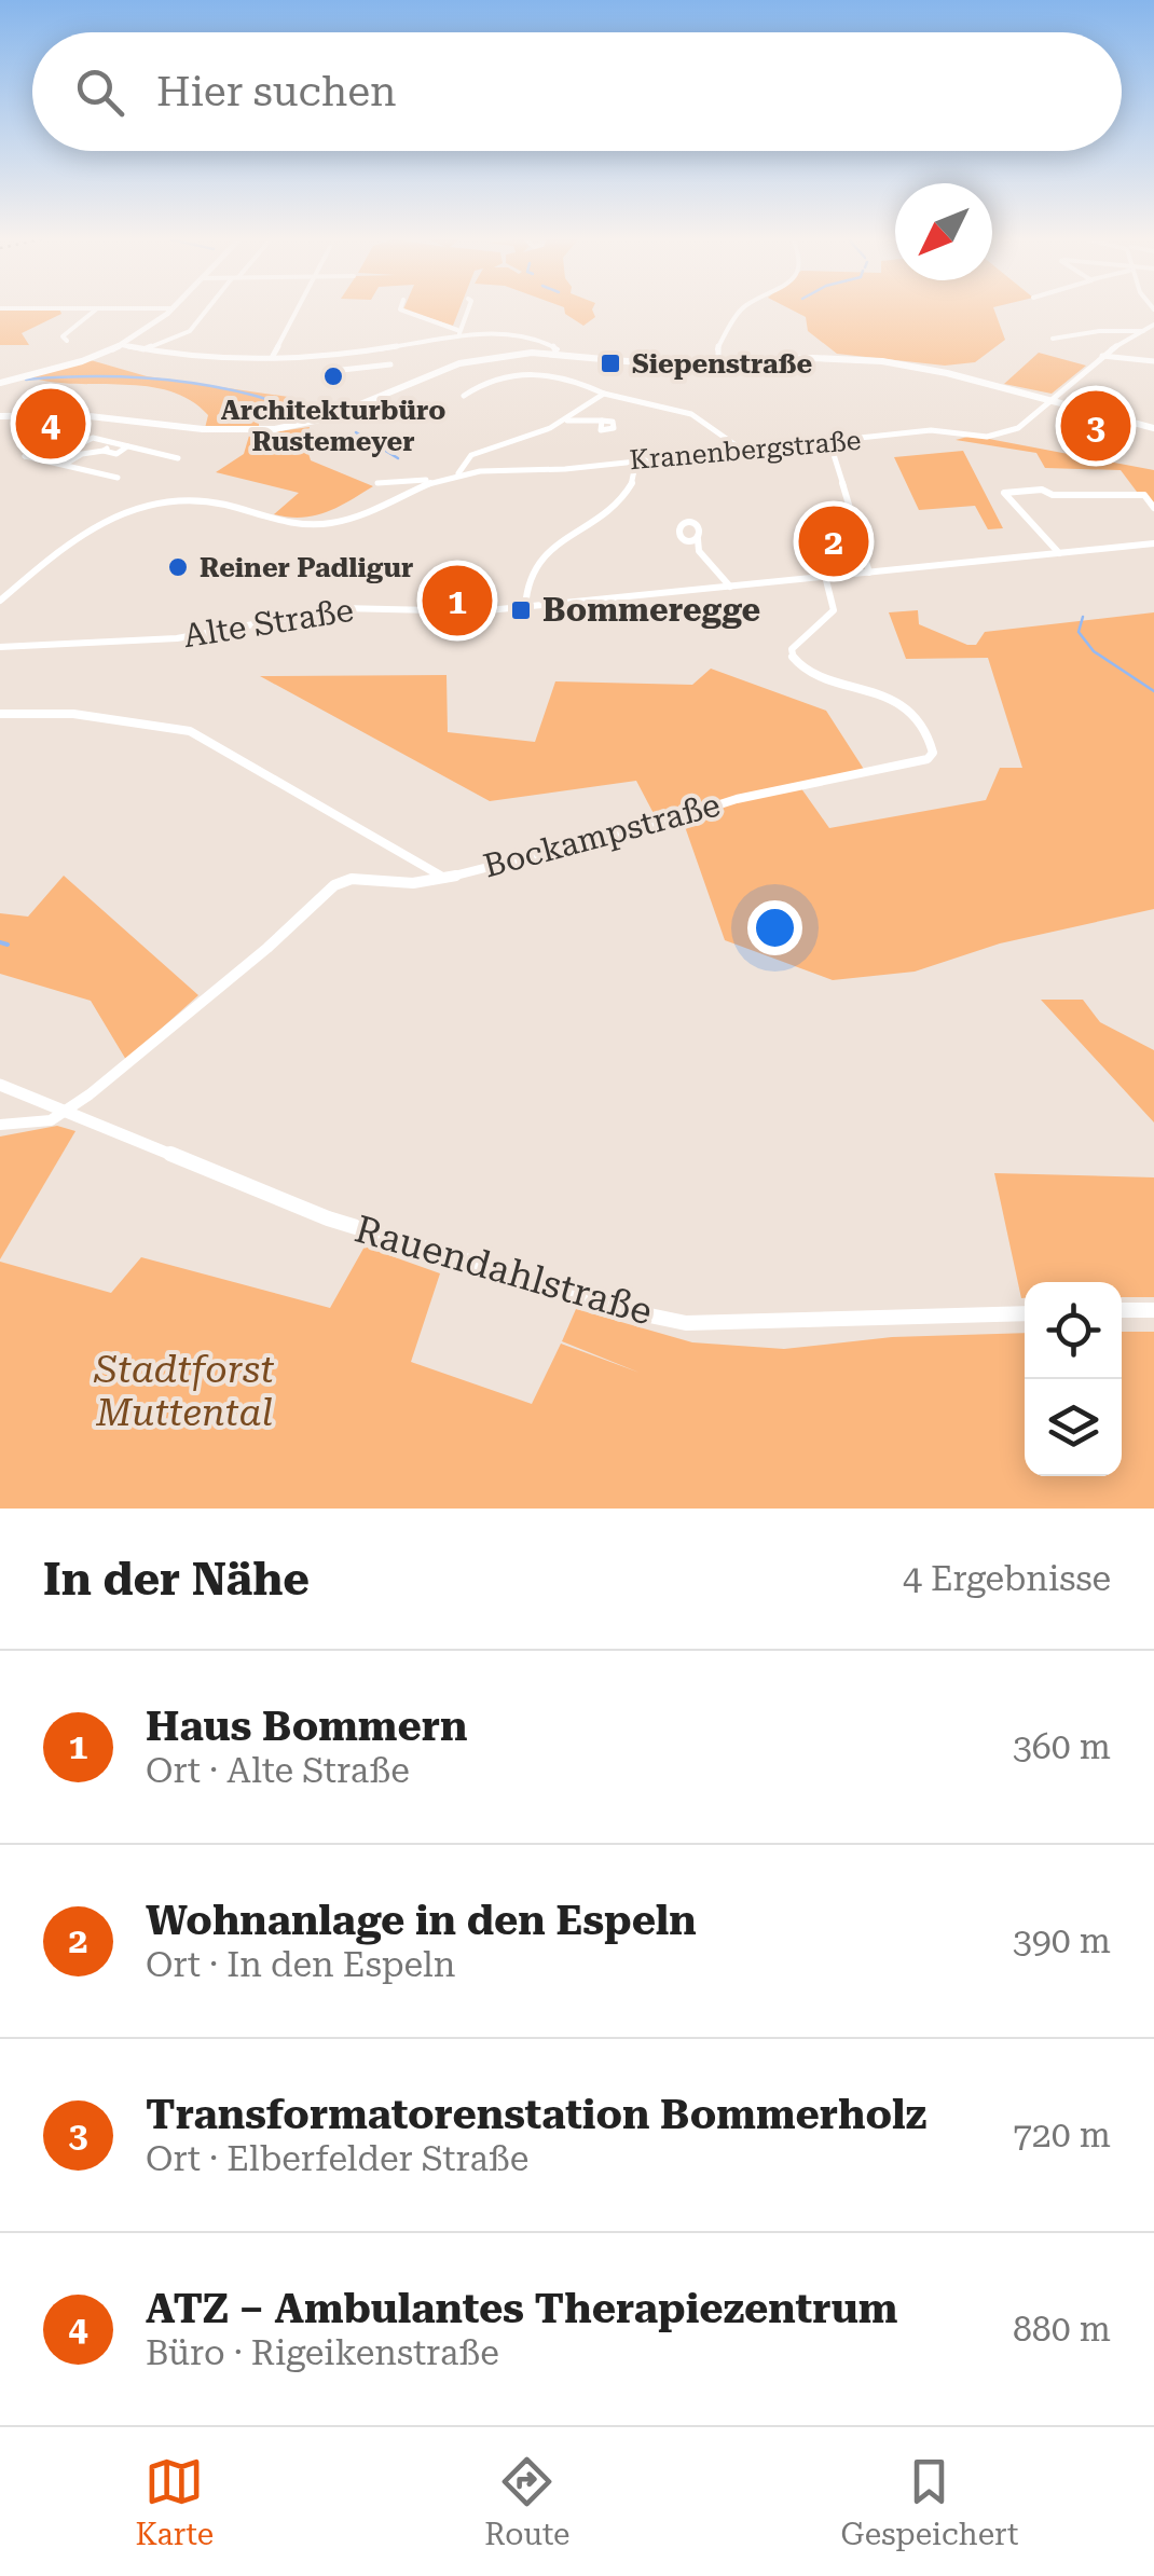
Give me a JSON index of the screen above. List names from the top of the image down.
{
  "streets": {
    "street": [
      "Kranenbergstraße",
      "Alte Straße",
      "Bockampstraße",
      "Rauendahlstraße"
    ]
  },
  "crossings": [
    ["Alte Straße", "Bockampstraße"],
    ["Bockampstraße", "Rauendahlstraße"]
  ],
  "parks": ["Stadtforst Muttental"],
  "places": {
    "transit": ["Siepenstraße", "Bommeregge"],
    "other": ["Architekturbüro Rustemeyer", "Reiner Padligur"]
  },
  "north": "bottom left",
  "page": {
    "search": "Hier suchen",
    "pins": [
      "4",
      "3",
      "2",
      "1"
    ],
    "heading": ["In der Nähe", "4 Ergebnisse"],
    "list": [
      {
        "mark": "1",
        "name": "Haus Bommern",
        "note": "Ort · Alte Straße",
        "value": "360 m"
      },
      {
        "mark": "2",
        "name": "Wohnanlage in den Espeln",
        "note": "Ort · In den Espeln",
        "value": "390 m"
      },
      {
        "mark": "3",
        "name": "Transformatorenstation Bommerholz",
        "note": "Ort · Elberfelder Straße",
        "value": "720 m"
      },
      {
        "mark": "4",
        "name": "ATZ – Ambulantes Therapiezentrum",
        "note": "Büro · Rigeikenstraße",
        "value": "880 m"
      }
    ],
    "nav": ["Karte", "Route", "Gespeichert"]
  }
}
